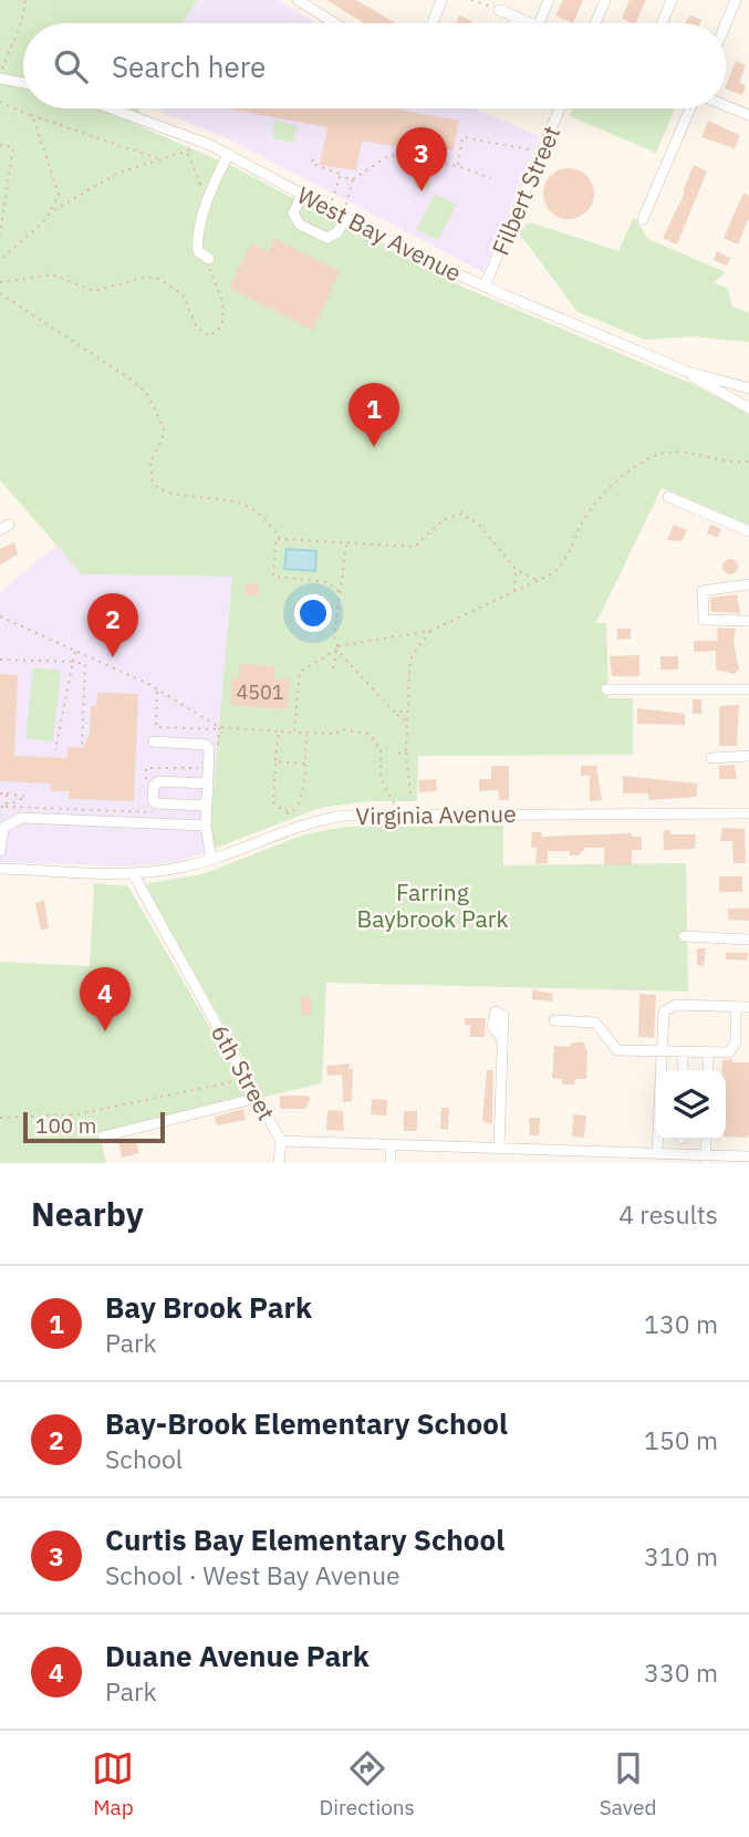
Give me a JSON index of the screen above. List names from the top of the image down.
{
  "streets": {
    "street": [
      "Filbert Street",
      "West Bay Avenue",
      "Virginia Avenue",
      "6th Street"
    ]
  },
  "crossings": [
    ["Filbert Street", "West Bay Avenue"],
    ["Virginia Avenue", "6th Street"]
  ],
  "parks": ["Farring Baybrook Park"],
  "house_numbers": ["4501"],
  "scale_bar": "100 m",
  "page": {
    "search": "Search here",
    "pins": [
      "3",
      "1",
      "2",
      "4"
    ],
    "scale": "100 m",
    "heading": ["Nearby", "4 results"],
    "list": [
      {
        "mark": "1",
        "name": "Bay Brook Park",
        "note": "Park",
        "value": "130 m"
      },
      {
        "mark": "2",
        "name": "Bay-Brook Elementary School",
        "note": "School",
        "value": "150 m"
      },
      {
        "mark": "3",
        "name": "Curtis Bay Elementary School",
        "note": "School · West Bay Avenue",
        "value": "310 m"
      },
      {
        "mark": "4",
        "name": "Duane Avenue Park",
        "note": "Park",
        "value": "330 m"
      }
    ],
    "nav": ["Map", "Directions", "Saved"]
  }
}
